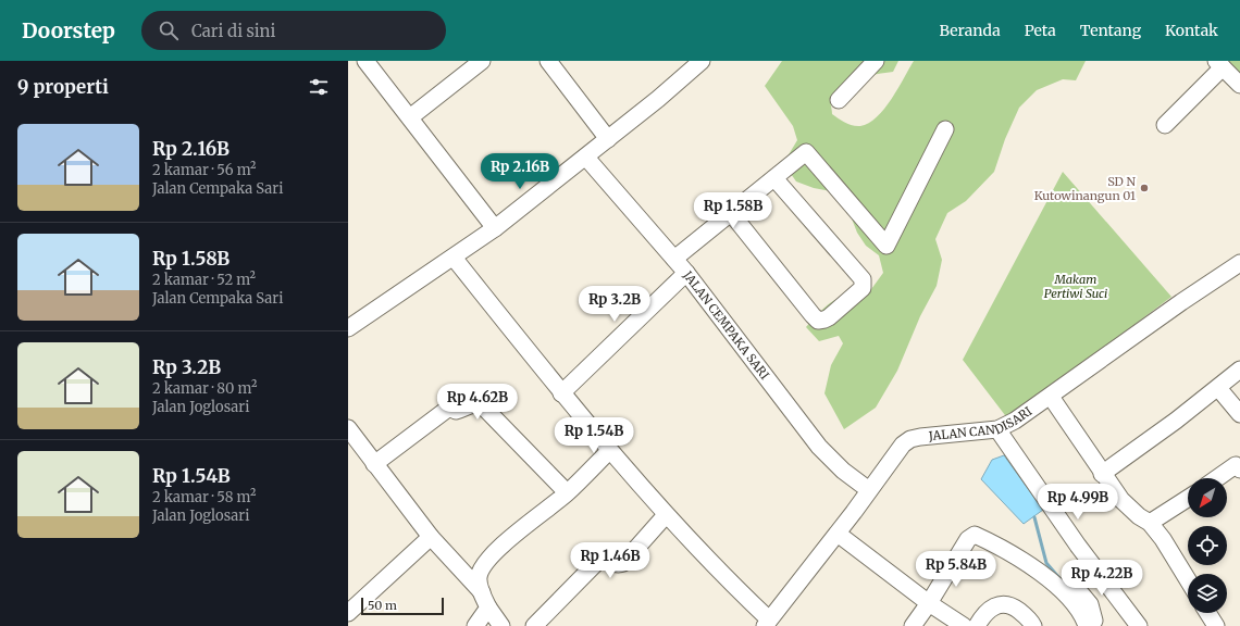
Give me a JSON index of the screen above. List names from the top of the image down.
{
  "streets": {
    "street": ["JALAN CEMPAKA SARI", "JALAN CANDISARI"]
  },
  "crossings": [
    ["JALAN CEMPAKA SARI", "JALAN CANDISARI"]
  ],
  "parks": ["Makam Pertiwi Suci"],
  "places": ["SD N Kutowinangun 01"],
  "scale_bar": "50 m",
  "north": "bottom left",
  "page": {
    "header": "Doorstep",
    "search": "Cari di sini",
    "nav": [
      "Beranda",
      "Peta",
      "Tentang",
      "Kontak"
    ],
    "heading": "9 properti",
    "list": [
      {
        "name": "Rp 2.16B",
        "note": "2 kamar · 56 m² · Jalan Cempaka Sari"
      },
      {
        "name": "Rp 1.58B",
        "note": "2 kamar · 52 m² · Jalan Cempaka Sari"
      },
      {
        "name": "Rp 3.2B",
        "note": "2 kamar · 80 m² · Jalan Joglosari"
      },
      {
        "name": "Rp 1.54B",
        "note": "2 kamar · 58 m² · Jalan Joglosari"
      }
    ],
    "price": [
      "Rp 2.16B",
      "Rp 1.58B",
      "Rp 3.2B",
      "Rp 4.62B",
      "Rp 1.54B",
      "Rp 4.99B",
      "Rp 1.46B",
      "Rp 5.84B",
      "Rp 4.22B"
    ],
    "scale": "50 m"
  }
}
